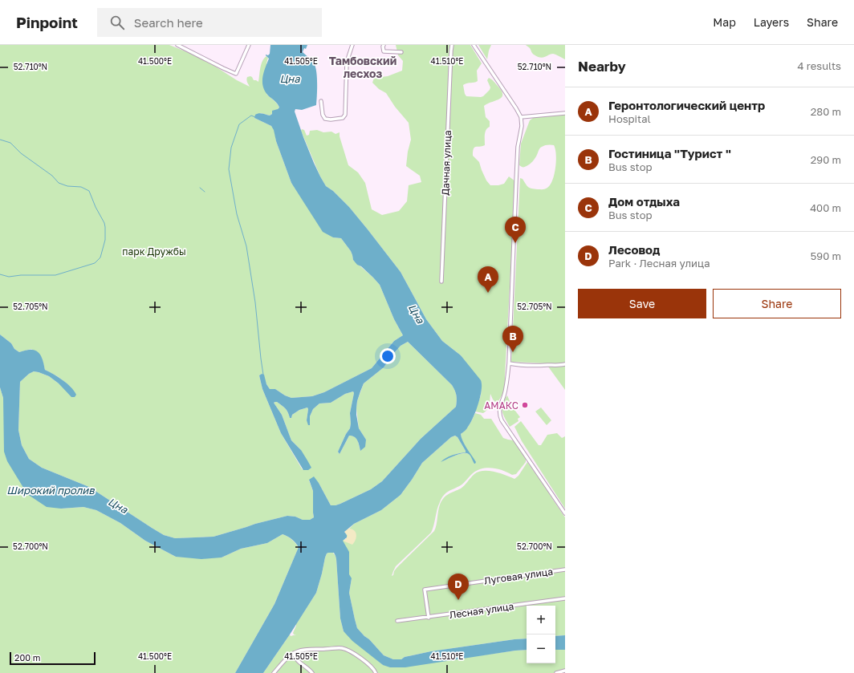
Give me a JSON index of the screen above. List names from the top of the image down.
{
  "streets": {
    "street": ["Дачная улица", "Луговая улица", "Лесная улица"]
  },
  "crossings": [
    ["Луговая улица", "Лесная улица"]
  ],
  "districts": ["Тамбовский лесхоз"],
  "water": ["Цна", "Широкий пролив"],
  "parks": ["парк Дружбы"],
  "places": ["АМАКС"],
  "scale_bar": "200 m",
  "page": {
    "header": "Pinpoint",
    "search": "Search here",
    "nav": ["Map", "Layers", "Share"],
    "heading": ["Nearby", "4 results"],
    "list": [
      {
        "mark": "A",
        "name": "Геронтологический центр",
        "note": "Hospital",
        "value": "280 m"
      },
      {
        "mark": "B",
        "name": "Гостиница \"Турист \"",
        "note": "Bus stop",
        "value": "290 m"
      },
      {
        "mark": "C",
        "name": "Дом отдыха",
        "note": "Bus stop",
        "value": "400 m"
      },
      {
        "mark": "D",
        "name": "Лесовод",
        "note": "Park · Лесная улица",
        "value": "590 m"
      }
    ],
    "pins": [
      "C",
      "A",
      "B",
      "D"
    ],
    "buttons": ["Save", "Share"],
    "map_buttons": ["+", "−"],
    "scale": "200 m"
  },
  "coordinates": [
    "41.500°E",
    "41.505°E",
    "41.510°E",
    "52.710°N",
    "52.705°N",
    "52.700°N"
  ]
}
